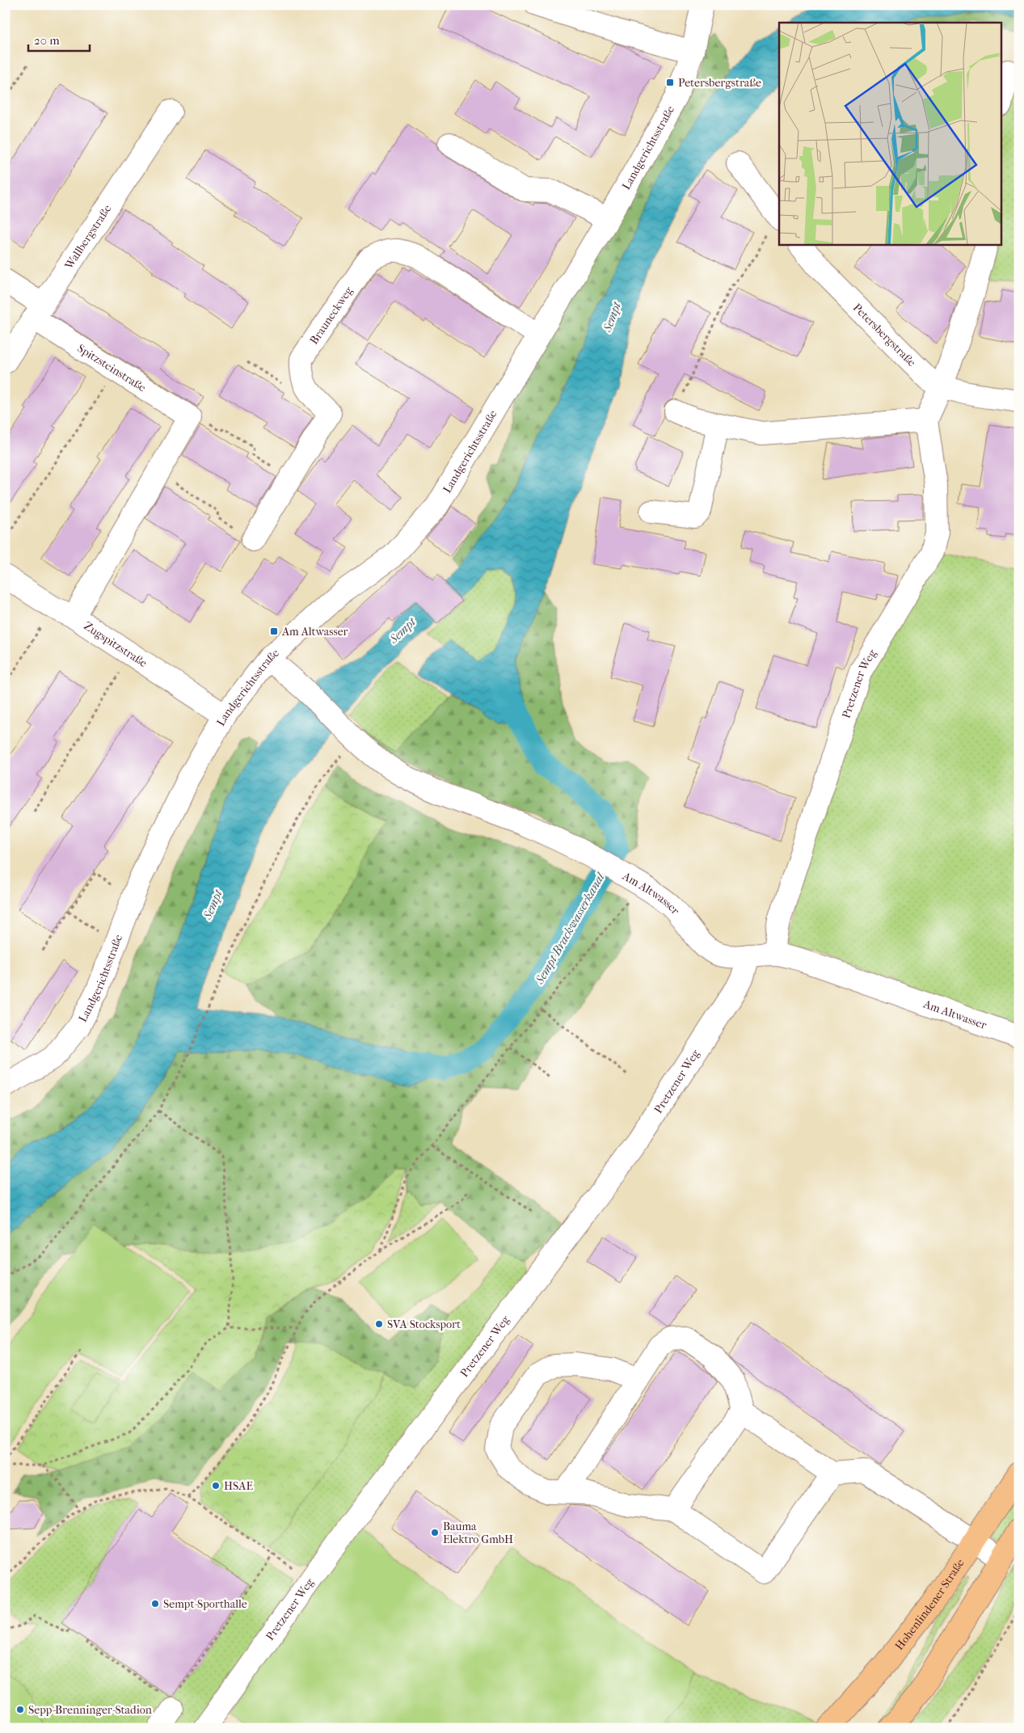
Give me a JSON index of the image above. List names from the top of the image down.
{
  "streets": {
    "main road": ["Hohenlindener Straße"],
    "street": [
      "Landgerichtsstraße",
      "Wallbergstraße",
      "Brauneckweg",
      "Petersbergstraße",
      "Spitzsteinstraße",
      "Zugspitzstraße",
      "Pretzener Weg",
      "Am Altwasser"
    ]
  },
  "crossings": [
    ["Landgerichtsstraße", "Brauneckweg"],
    ["Landgerichtsstraße", "Zugspitzstraße"],
    ["Landgerichtsstraße", "Am Altwasser"],
    ["Wallbergstraße", "Spitzsteinstraße"],
    ["Pretzener Weg", "Am Altwasser"]
  ],
  "water": ["Sempt", "Sempt Brackwasserkanal"],
  "places": {
    "transit": ["Petersbergstraße", "Am Altwasser"],
    "other": [
      "SVA Stocksport",
      "HSAE",
      "Bauma Elektro GmbH",
      "Sempt-Sporthalle",
      "Sepp-Brenninger-Stadion"
    ]
  },
  "scale_bar": "20 m"
}
